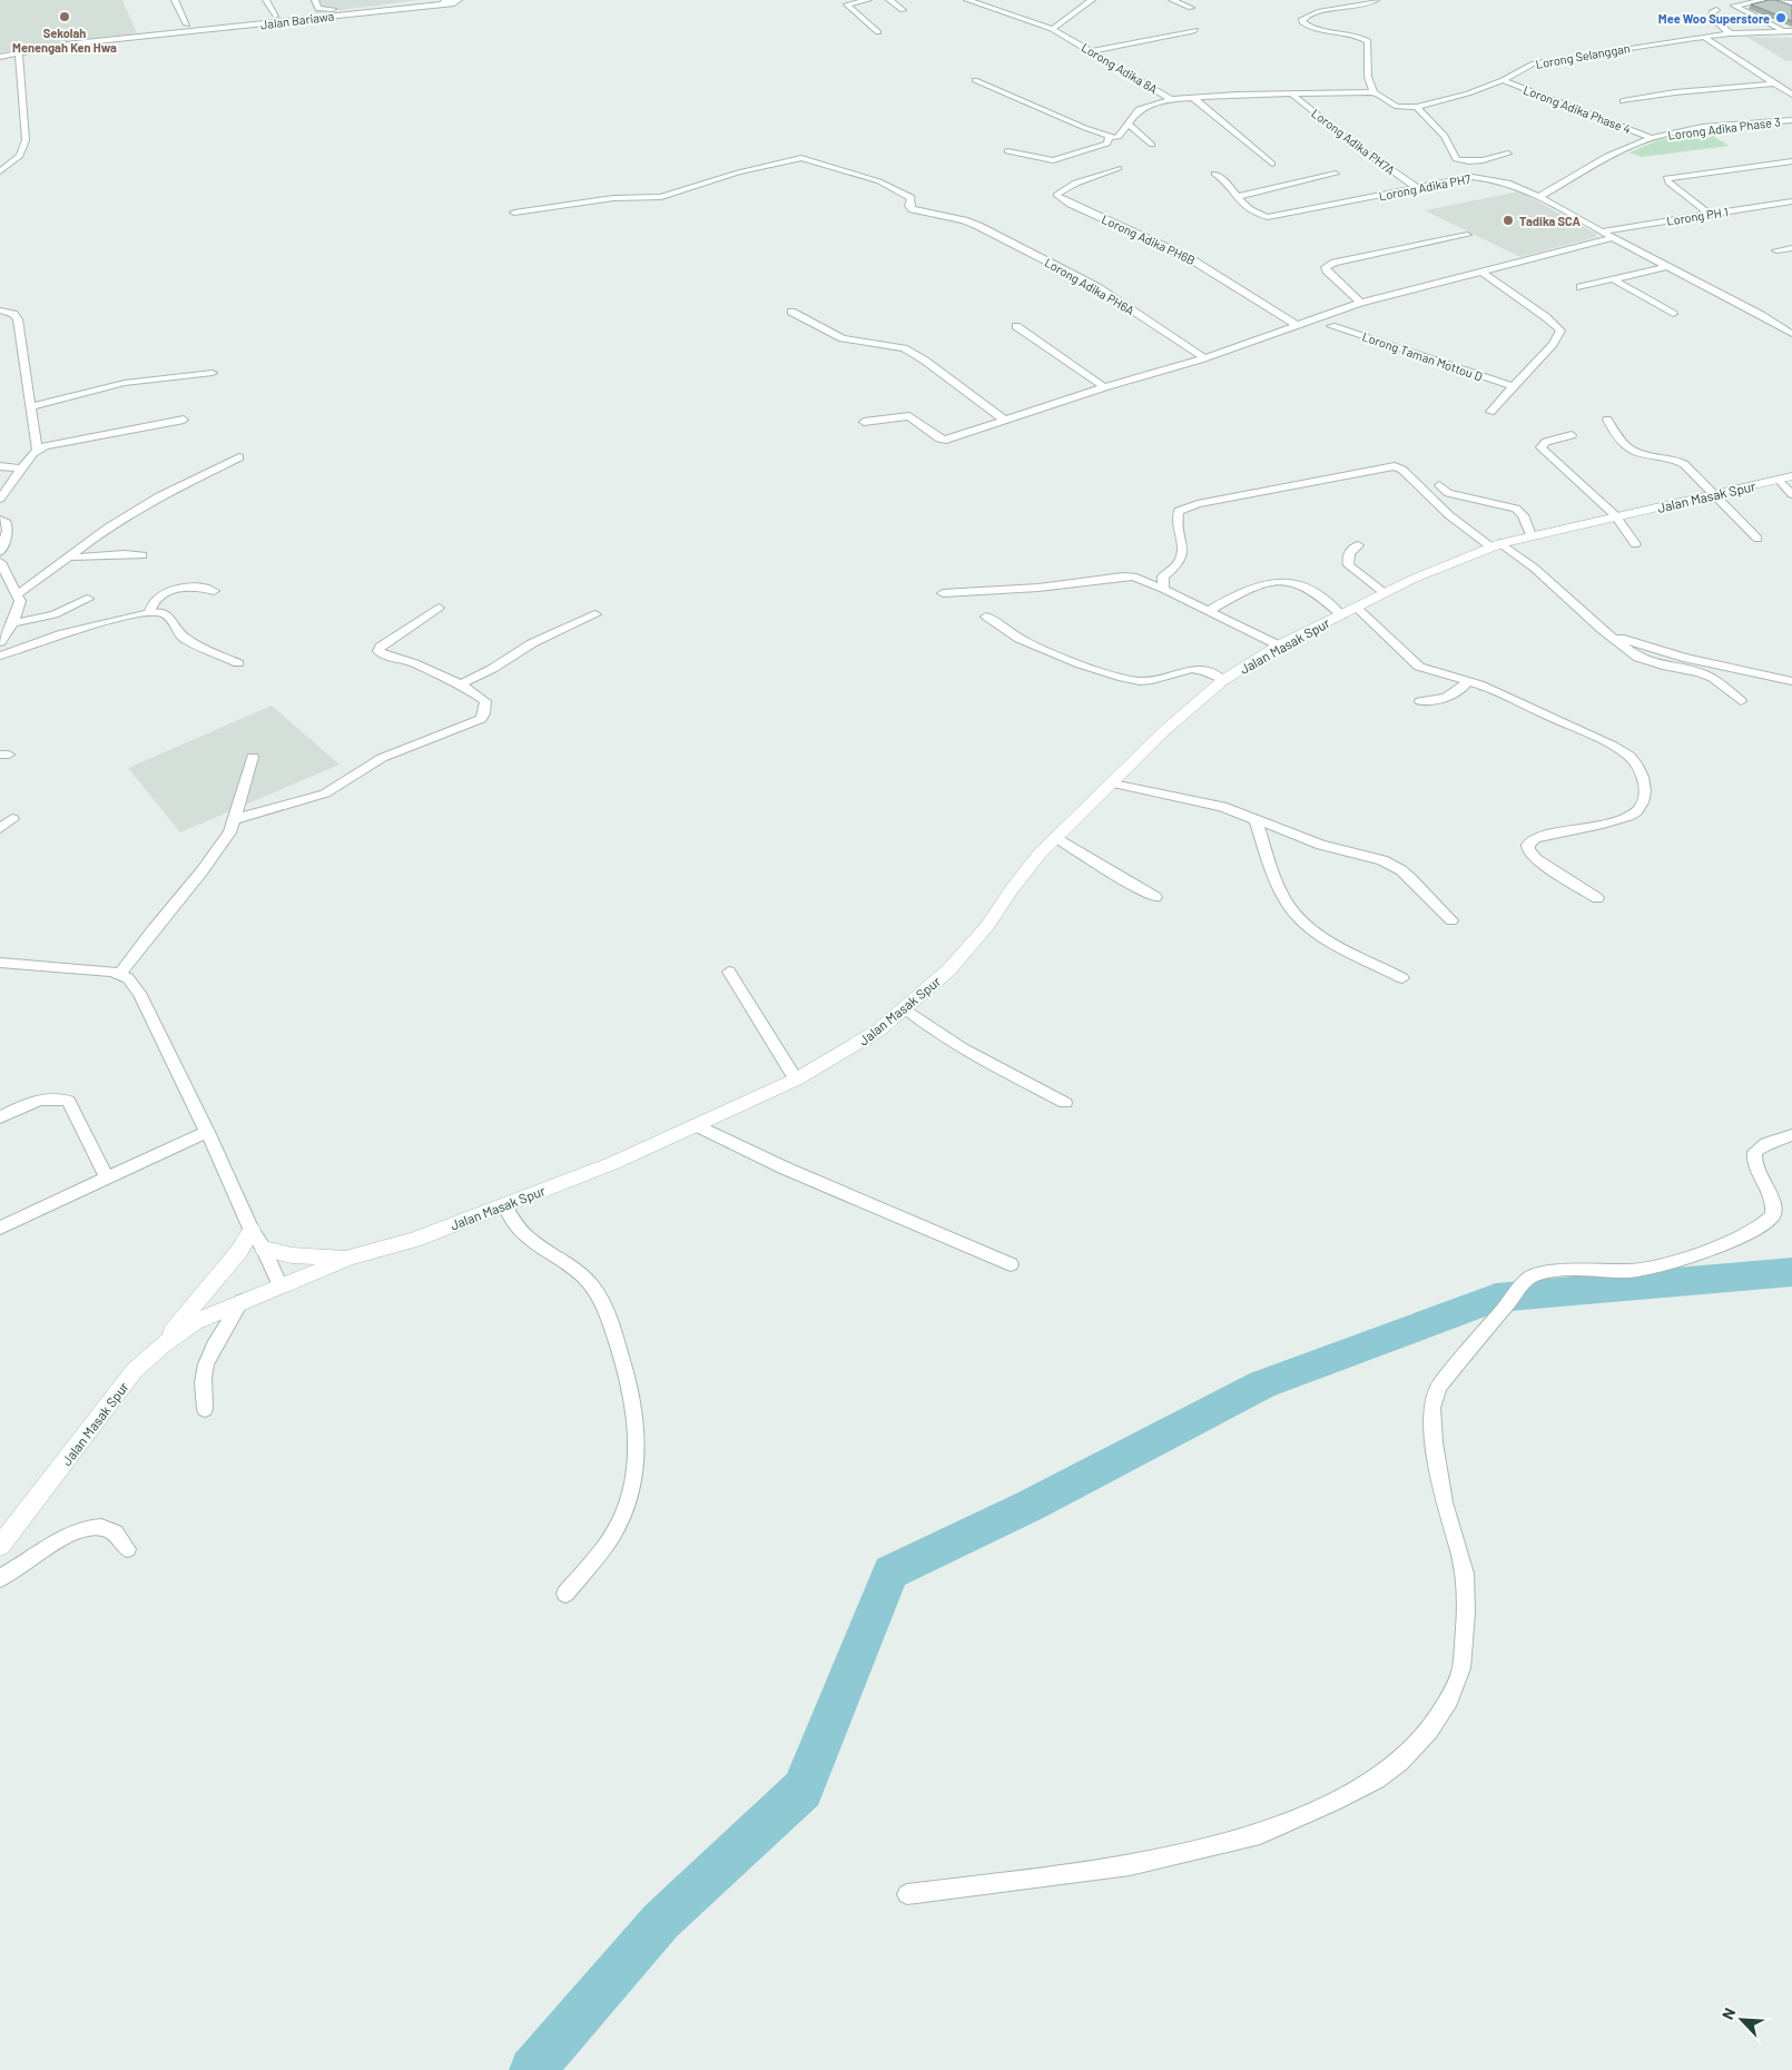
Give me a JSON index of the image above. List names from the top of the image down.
{
  "streets": {
    "street": [
      "Jalan Bariawa",
      "Lorong Selanggan",
      "Lorong Adika 8A",
      "Lorong Adika Phase 4",
      "Lorong Adika Phase 3",
      "Lorong Adika PH7A",
      "Lorong Adika PH7",
      "Lorong PH 1",
      "Lorong Adika PH6B",
      "Lorong Adika PH6A",
      "Lorong Taman Mottou D",
      "Jalan Masak Spur"
    ]
  },
  "crossings": [
    ["Lorong Selanggan", "Lorong Adika Phase 4"],
    ["Lorong Adika Phase 4", "Lorong Adika Phase 3"],
    ["Lorong Adika Phase 3", "Lorong Adika PH7"],
    ["Lorong Adika PH7A", "Lorong Adika PH7"],
    ["Lorong Adika PH7", "Lorong PH 1"]
  ],
  "places": ["Sekolah Menengah Ken Hwa", "Mee Woo Superstore", "Tadika SCA"],
  "north": "top left"
}
